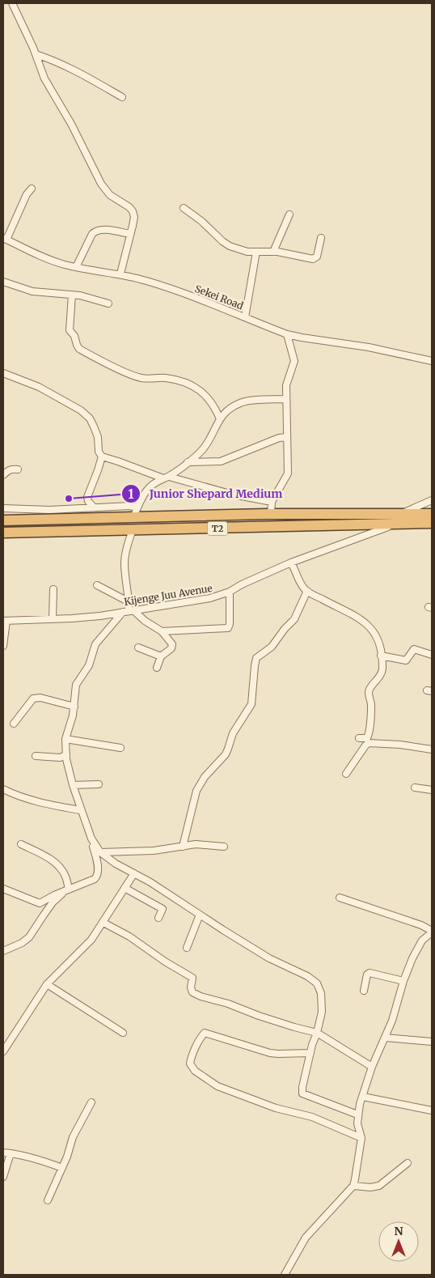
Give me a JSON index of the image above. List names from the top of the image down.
{
  "streets": {
    "highway": ["T2"],
    "street": ["Sekei Road", "Kijenge Juu Avenue"]
  },
  "crossings": [
    ["T2", "Kijenge Juu Avenue"]
  ],
  "places": ["Junior Shepard Medium"],
  "north": "top"
}
